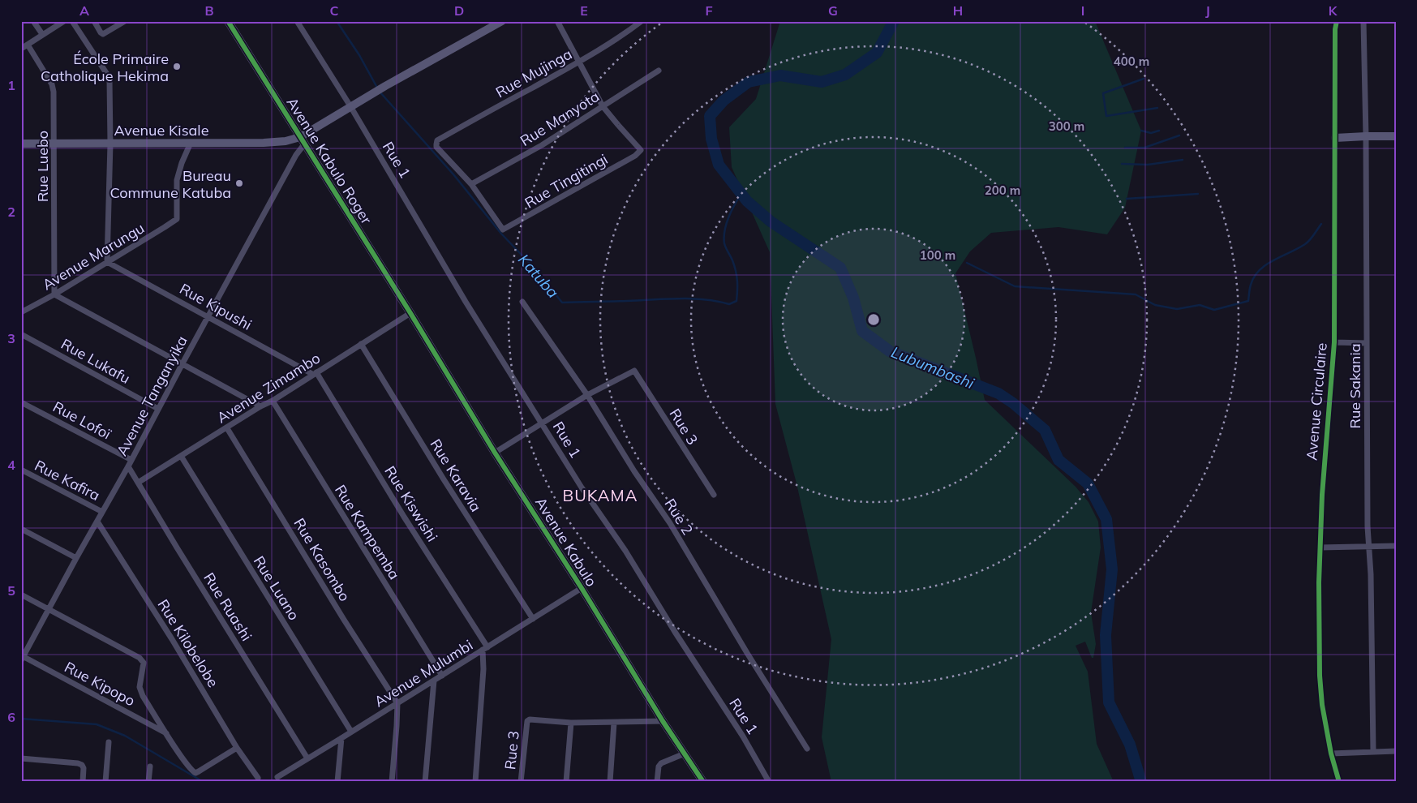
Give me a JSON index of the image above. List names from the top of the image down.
{
  "streets": {
    "street": [
      "Rue Mujinga",
      "Rue Manyota",
      "Avenue Kisale",
      "Rue 1",
      "Avenue Kabulo Roger",
      "Rue Luebo",
      "Rue Tingitingi",
      "Avenue Marungu",
      "Rue Kipushi",
      "Rue Lukafu",
      "Rue Sakania",
      "Avenue Zimambo",
      "Avenue Tanganyika",
      "Avenue Circulaire",
      "Rue Lofoï",
      "Rue 3",
      "Rue Karavia",
      "Rue Kafira",
      "Rue Kiswishi",
      "Rue 2",
      "Rue Kampemba",
      "Avenue Kabulo",
      "Rue Kasombo",
      "Rue Luano",
      "Rue Ruashi",
      "Rue Kilobelobe",
      "Avenue Mulumbi",
      "Rue Kipopo"
    ]
  },
  "crossings": [
    ["Rue Mujinga", "Rue Manyota"],
    ["Rue Mujinga", "Rue Tingitingi"],
    ["Rue Manyota", "Rue Tingitingi"],
    ["Avenue Kisale", "Rue 1"],
    ["Avenue Kisale", "Avenue Kabulo Roger"],
    ["Avenue Kisale", "Rue Luebo"],
    ["Avenue Kisale", "Avenue Marungu"],
    ["Avenue Kisale", "Avenue Tanganyika"],
    ["Avenue Kabulo Roger", "Avenue Zimambo"],
    ["Avenue Kabulo Roger", "Avenue Tanganyika"],
    ["Avenue Kabulo Roger", "Avenue Kabulo"],
    ["Rue Luebo", "Avenue Marungu"],
    ["Avenue Marungu", "Rue Kipushi"],
    ["Rue Kipushi", "Avenue Zimambo"],
    ["Rue Kipushi", "Avenue Tanganyika"],
    ["Rue Kipushi", "Rue Kiswishi"],
    ["Rue Lukafu", "Avenue Tanganyika"],
    ["Avenue Zimambo", "Rue Karavia"],
    ["Avenue Zimambo", "Rue Kiswishi"],
    ["Avenue Zimambo", "Rue Kampemba"],
    ["Avenue Zimambo", "Avenue Kabulo"],
    ["Avenue Zimambo", "Rue Kasombo"],
    ["Avenue Zimambo", "Rue Luano"],
    ["Avenue Zimambo", "Rue Ruashi"],
    ["Avenue Tanganyika", "Rue Lofoï"],
    ["Avenue Tanganyika", "Rue Kafira"],
    ["Avenue Tanganyika", "Rue Ruashi"],
    ["Avenue Tanganyika", "Rue Kilobelobe"],
    ["Avenue Tanganyika", "Rue Kipopo"],
    ["Rue 3", "Rue 2"],
    ["Rue Karavia", "Avenue Mulumbi"],
    ["Rue Kiswishi", "Avenue Mulumbi"],
    ["Rue Kampemba", "Avenue Mulumbi"],
    ["Avenue Kabulo", "Avenue Mulumbi"],
    ["Rue Kasombo", "Avenue Mulumbi"],
    ["Rue Luano", "Avenue Mulumbi"],
    ["Rue Ruashi", "Avenue Mulumbi"]
  ],
  "districts": ["BUKAMA"],
  "water": ["Katuba", "Lubumbashi"],
  "places": ["École Primaire Catholique Hekima", "Bureau Commune Katuba"],
  "grid": {
    "columns": [
      "A",
      "B",
      "C",
      "D",
      "E",
      "F",
      "G",
      "H",
      "I",
      "J",
      "K"
    ],
    "rows": [
      "1",
      "2",
      "3",
      "4",
      "5",
      "6"
    ]
  },
  "rings": [
    "400 m",
    "300 m",
    "200 m",
    "100 m"
  ]
}
